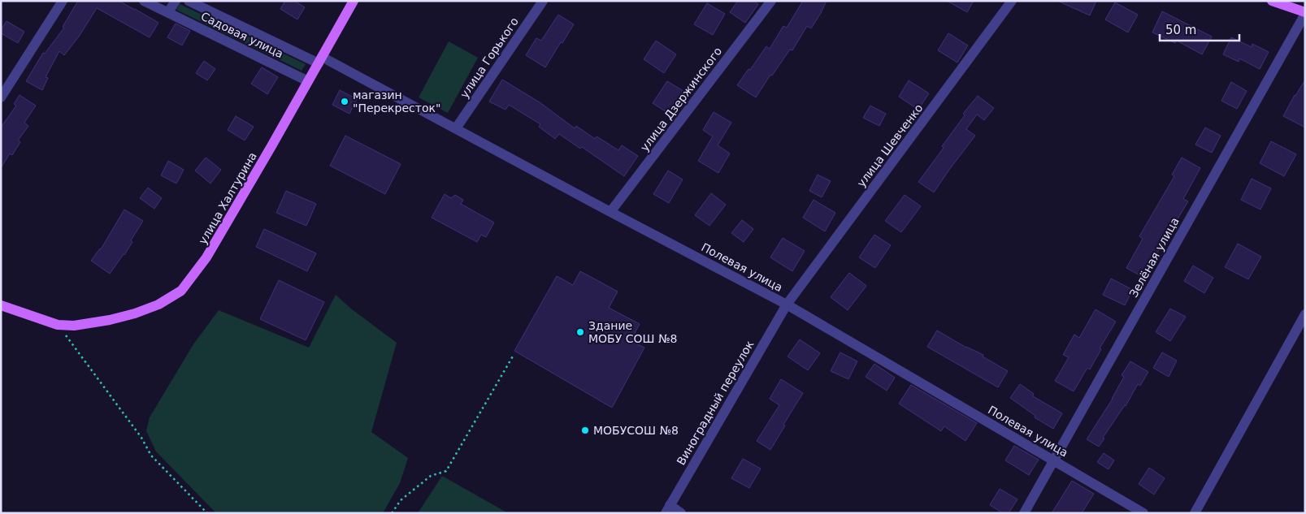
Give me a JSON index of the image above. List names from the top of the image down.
{
  "streets": {
    "main road": ["улица Халтурина"],
    "street": [
      "Садовая улица",
      "улица Горького",
      "улица Дзержинского",
      "улица Шевченко",
      "Зелёная улица",
      "Полевая улица",
      "Виноградный переулок"
    ]
  },
  "crossings": [
    ["Садовая улица", "улица Халтурина"],
    ["улица Горького", "Полевая улица"],
    ["улица Дзержинского", "Полевая улица"],
    ["улица Шевченко", "Полевая улица"],
    ["улица Шевченко", "Виноградный переулок"],
    ["улица Халтурина", "Полевая улица"],
    ["Зелёная улица", "Полевая улица"],
    ["Полевая улица", "Виноградный переулок"]
  ],
  "places": ["магазин \"Перекресток\"", "Здание МОБУ СОШ №8", "МОБУСОШ №8"],
  "scale_bar": "50 m"
}
